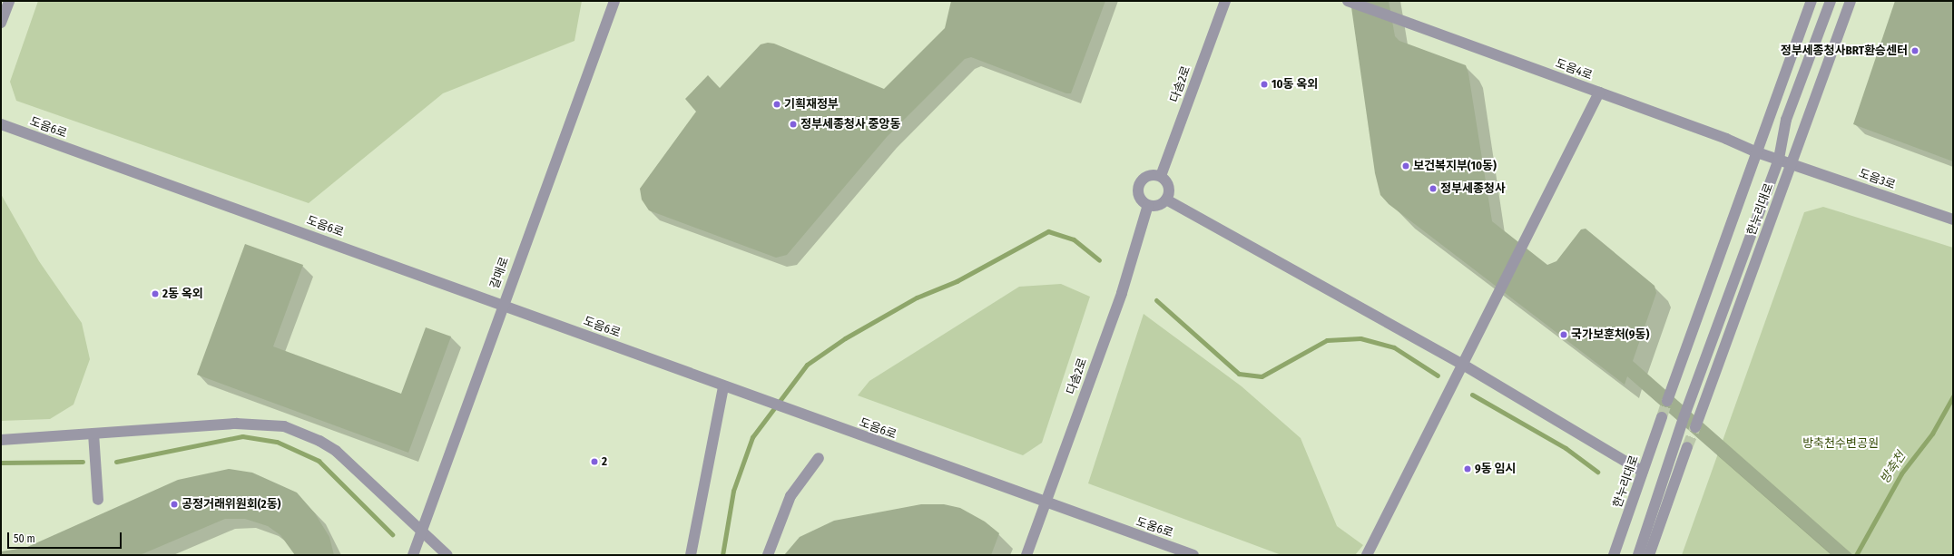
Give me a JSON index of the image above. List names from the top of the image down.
{
  "streets": {
    "street": [
      "도움4로",
      "다솜2로",
      "도움6로",
      "도움3로",
      "한누리대로",
      "갈매로"
    ]
  },
  "crossings": [
    ["도움4로", "도움3로"],
    ["도움4로", "한누리대로"],
    ["다솜2로", "도움6로"],
    ["도움6로", "갈매로"],
    ["도움3로", "한누리대로"]
  ],
  "water": ["방축천"],
  "parks": ["방축천수변공원"],
  "places": [
    "정부세종청사BRT환승센터",
    "10동 옥외",
    "기획재정부",
    "정부세종청사 중앙동",
    "보건복지부(10동)",
    "정부세종청사",
    "2동 옥외",
    "국가보훈처(9동)",
    "2",
    "9동 임시",
    "공정거래위원회(2동)"
  ],
  "scale_bar": "50 m"
}
